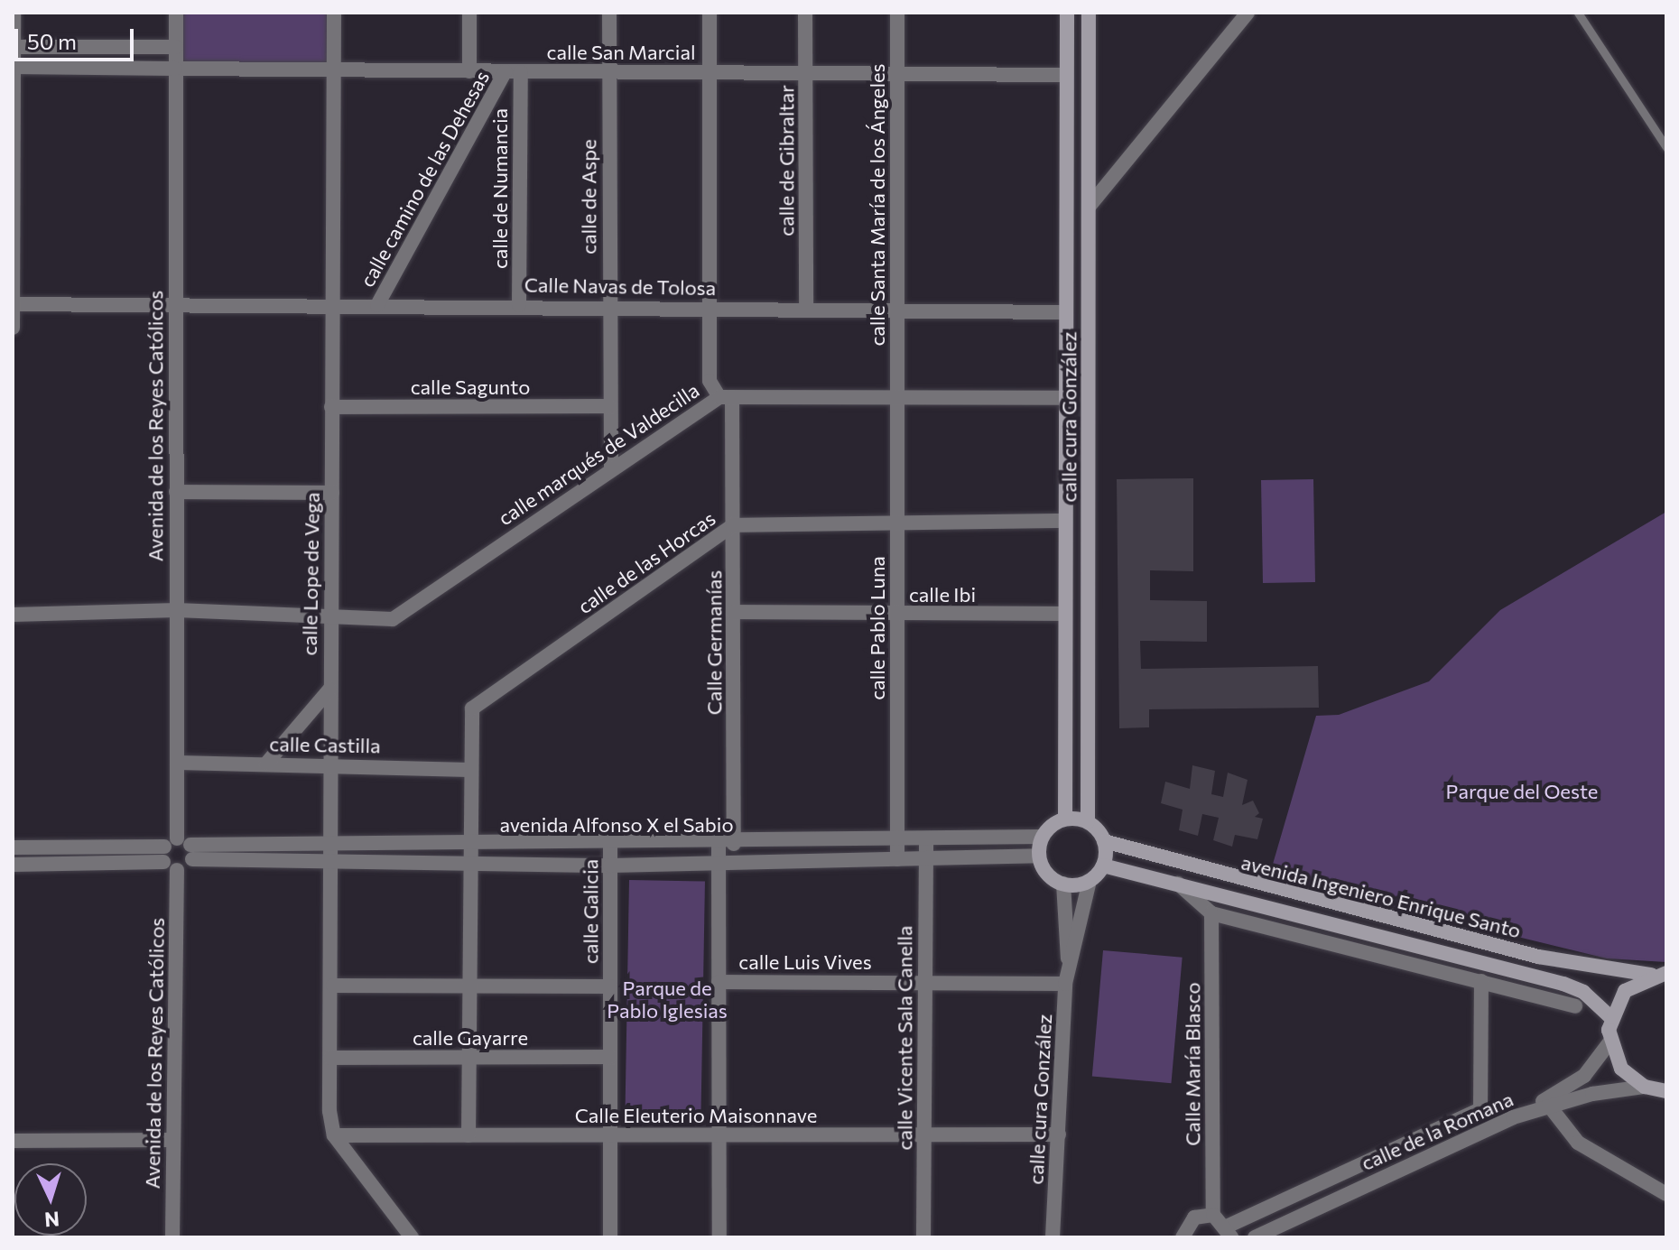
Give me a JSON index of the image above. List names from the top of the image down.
{
  "streets": {
    "main road": ["calle cura González", "avenida Ingeniero Enrique Santo"],
    "street": [
      "calle San Marcial",
      "calle de Gibraltar",
      "calle camino de las Dehesas",
      "calle de Numancia",
      "calle de Aspe",
      "calle Santa María de los Ángeles",
      "Calle Navas de Tolosa",
      "calle Sagunto",
      "Avenida de los Reyes Católicos",
      "calle marqués de Valdecilla",
      "calle de las Horcas",
      "calle Lope de Vega",
      "calle Ibi",
      "calle Pablo Luna",
      "Calle Germanías",
      "calle Castilla",
      "avenida Alfonso X el Sabio",
      "calle Galicia",
      "calle Luis Vives",
      "calle Gayarre",
      "calle Vicente Sala Canella",
      "Calle María Blasco",
      "Calle Eleuterio Maisonnave",
      "calle de la Romana"
    ]
  },
  "crossings": [
    ["calle San Marcial", "calle de Gibraltar"],
    ["calle San Marcial", "calle camino de las Dehesas"],
    ["calle San Marcial", "calle de Numancia"],
    ["calle San Marcial", "calle de Aspe"],
    ["calle San Marcial", "calle Santa María de los Ángeles"],
    ["calle San Marcial", "calle cura González"],
    ["calle San Marcial", "Avenida de los Reyes Católicos"],
    ["calle San Marcial", "calle Lope de Vega"],
    ["calle San Marcial", "Calle Germanías"],
    ["calle de Gibraltar", "Calle Navas de Tolosa"],
    ["calle camino de las Dehesas", "calle de Numancia"],
    ["calle camino de las Dehesas", "Calle Navas de Tolosa"],
    ["calle de Numancia", "Calle Navas de Tolosa"],
    ["calle de Aspe", "Calle Navas de Tolosa"],
    ["calle de Aspe", "calle Sagunto"],
    ["calle de Aspe", "calle marqués de Valdecilla"],
    ["calle Santa María de los Ángeles", "Calle Navas de Tolosa"],
    ["calle Santa María de los Ángeles", "calle marqués de Valdecilla"],
    ["calle Santa María de los Ángeles", "calle Pablo Luna"],
    ["Calle Navas de Tolosa", "calle cura González"],
    ["Calle Navas de Tolosa", "Avenida de los Reyes Católicos"],
    ["Calle Navas de Tolosa", "calle Lope de Vega"],
    ["Calle Navas de Tolosa", "Calle Germanías"],
    ["calle Sagunto", "calle Lope de Vega"],
    ["calle cura González", "calle marqués de Valdecilla"],
    ["calle cura González", "calle de las Horcas"],
    ["calle cura González", "calle Ibi"],
    ["calle cura González", "avenida Alfonso X el Sabio"],
    ["calle cura González", "avenida Ingeniero Enrique Santo"],
    ["calle cura González", "calle Luis Vives"],
    ["calle cura González", "Calle Eleuterio Maisonnave"],
    ["Avenida de los Reyes Católicos", "calle marqués de Valdecilla"],
    ["Avenida de los Reyes Católicos", "calle Castilla"],
    ["Avenida de los Reyes Católicos", "avenida Alfonso X el Sabio"],
    ["calle marqués de Valdecilla", "calle Lope de Vega"],
    ["calle marqués de Valdecilla", "calle Pablo Luna"],
    ["calle marqués de Valdecilla", "Calle Germanías"],
    ["calle de las Horcas", "calle Pablo Luna"],
    ["calle de las Horcas", "Calle Germanías"],
    ["calle de las Horcas", "calle Castilla"],
    ["calle de las Horcas", "avenida Alfonso X el Sabio"],
    ["calle de las Horcas", "calle Gayarre"],
    ["calle de las Horcas", "Calle Eleuterio Maisonnave"],
    ["calle Lope de Vega", "calle Castilla"],
    ["calle Lope de Vega", "avenida Alfonso X el Sabio"],
    ["calle Lope de Vega", "calle Gayarre"],
    ["calle Lope de Vega", "Calle Eleuterio Maisonnave"],
    ["calle Ibi", "calle Pablo Luna"],
    ["calle Ibi", "Calle Germanías"],
    ["calle Pablo Luna", "avenida Alfonso X el Sabio"],
    ["Calle Germanías", "avenida Alfonso X el Sabio"],
    ["Calle Germanías", "calle Luis Vives"],
    ["Calle Germanías", "Calle Eleuterio Maisonnave"],
    ["avenida Alfonso X el Sabio", "avenida Ingeniero Enrique Santo"],
    ["avenida Alfonso X el Sabio", "calle Galicia"],
    ["avenida Alfonso X el Sabio", "calle Vicente Sala Canella"],
    ["avenida Ingeniero Enrique Santo", "Calle María Blasco"],
    ["calle Galicia", "calle Gayarre"],
    ["calle Galicia", "Calle Eleuterio Maisonnave"],
    ["calle Luis Vives", "calle Vicente Sala Canella"],
    ["calle Vicente Sala Canella", "Calle Eleuterio Maisonnave"]
  ],
  "parks": ["Parque del Oeste", "Parque de Pablo Iglesias"],
  "scale_bar": "50 m",
  "north": "bottom"
}
